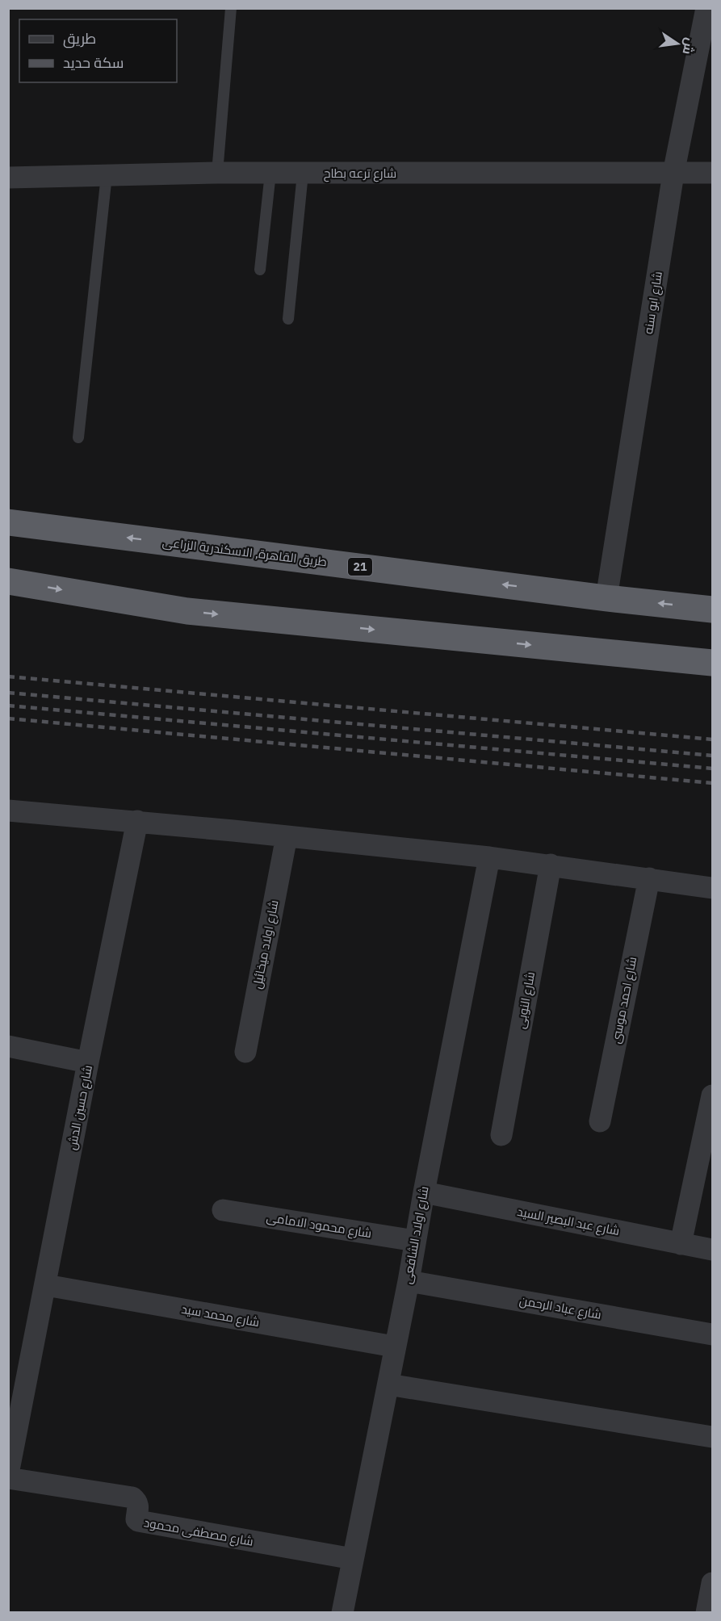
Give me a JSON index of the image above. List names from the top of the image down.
{
  "streets": {
    "highway": ["طريق القاهرة, الاسكندرية الزراعى", "21"],
    "street": [
      "شارع ترعه بطاح",
      "شارع ابو سنه",
      "شارع اولاد ميخائيل",
      "شارع النوبى",
      "شارع احمد موسى",
      "شارع حسين الدش",
      "شارع عبد البصير السيد",
      "شارع محمود الامامى",
      "شارع اولاد الشافعى",
      "شارع عباد الرحمن",
      "شارع محمد سيد",
      "شارع مصطفى محمود"
    ]
  },
  "crossings": [
    ["شارع ترعه بطاح", "شارع ابو سنه"],
    ["شارع ابو سنه", "طريق القاهرة, الاسكندرية الزراعى"],
    ["شارع حسين الدش", "شارع محمد سيد"],
    ["شارع عبد البصير السيد", "شارع اولاد الشافعى"],
    ["شارع محمود الامامى", "شارع اولاد الشافعى"],
    ["شارع اولاد الشافعى", "شارع عباد الرحمن"],
    ["شارع اولاد الشافعى", "شارع محمد سيد"],
    ["شارع اولاد الشافعى", "شارع مصطفى محمود"]
  ],
  "legend": ["طريق", "سكة حديد"],
  "north": "right"
}
